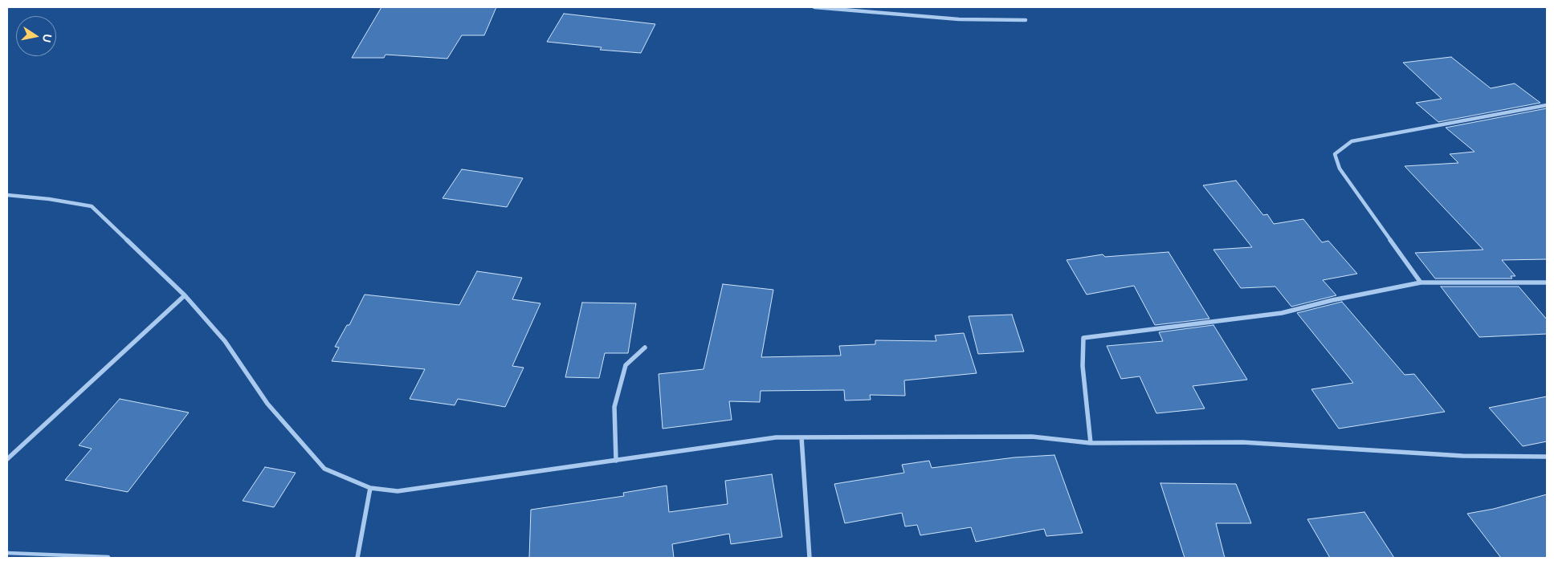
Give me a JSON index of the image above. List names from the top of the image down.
{
  "north": "right"
}
